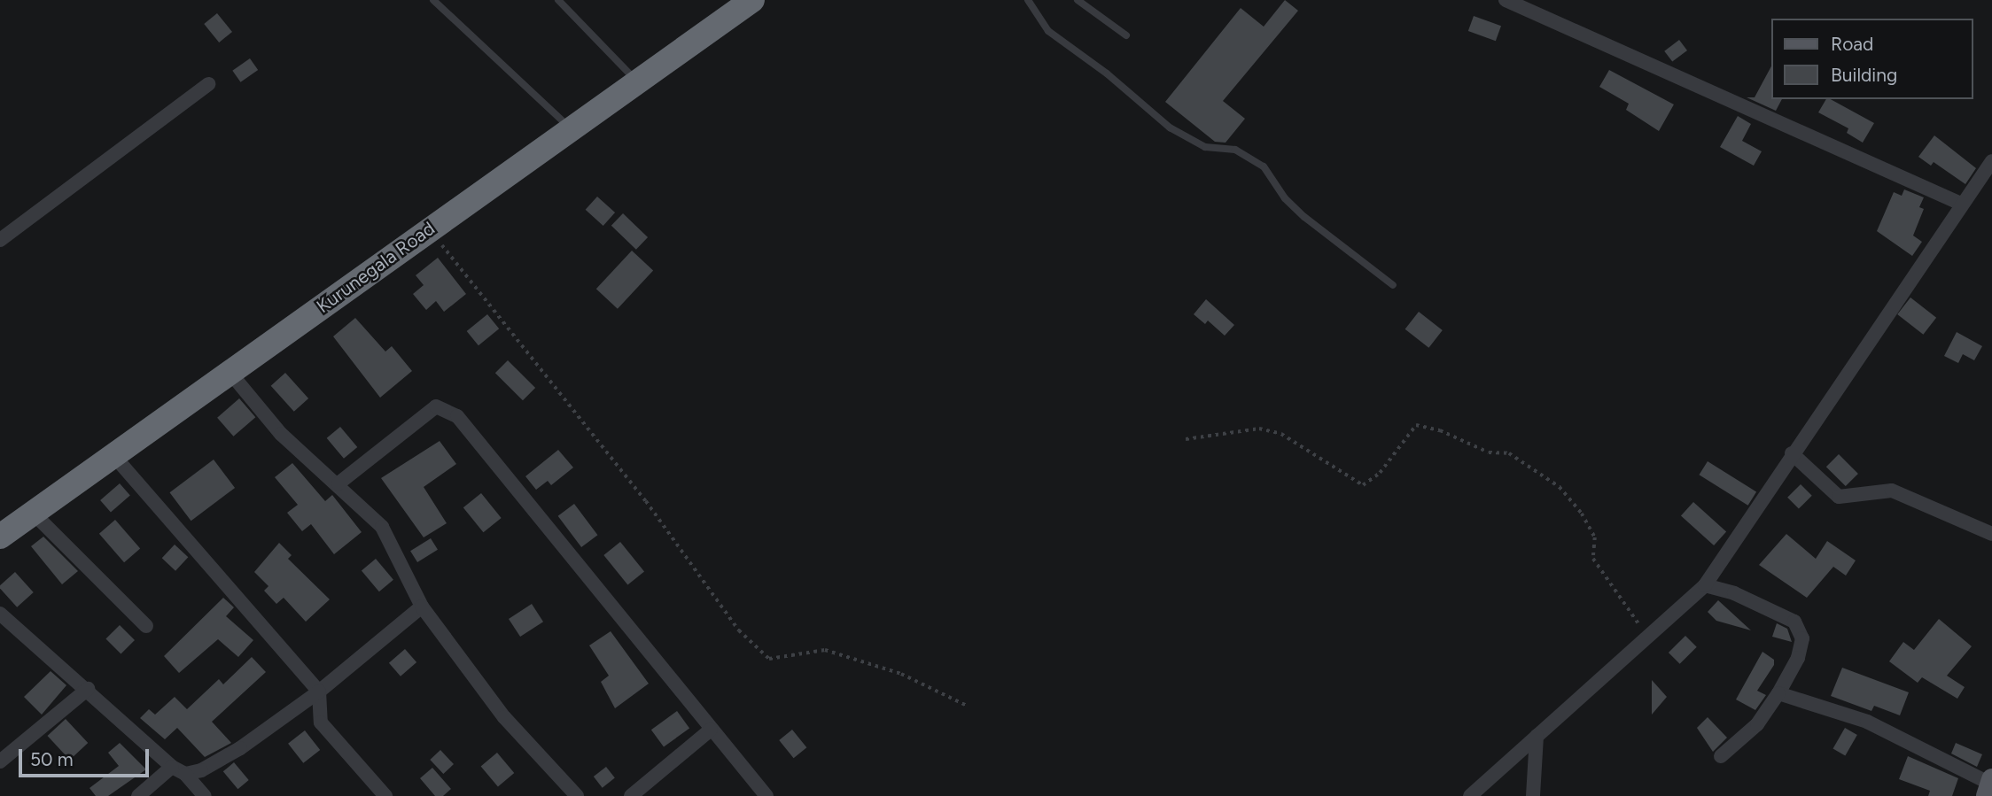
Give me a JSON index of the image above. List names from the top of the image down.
{
  "streets": {
    "highway": ["Kurunegala Road"]
  },
  "legend": ["Road", "Building"],
  "scale_bar": "50 m"
}
